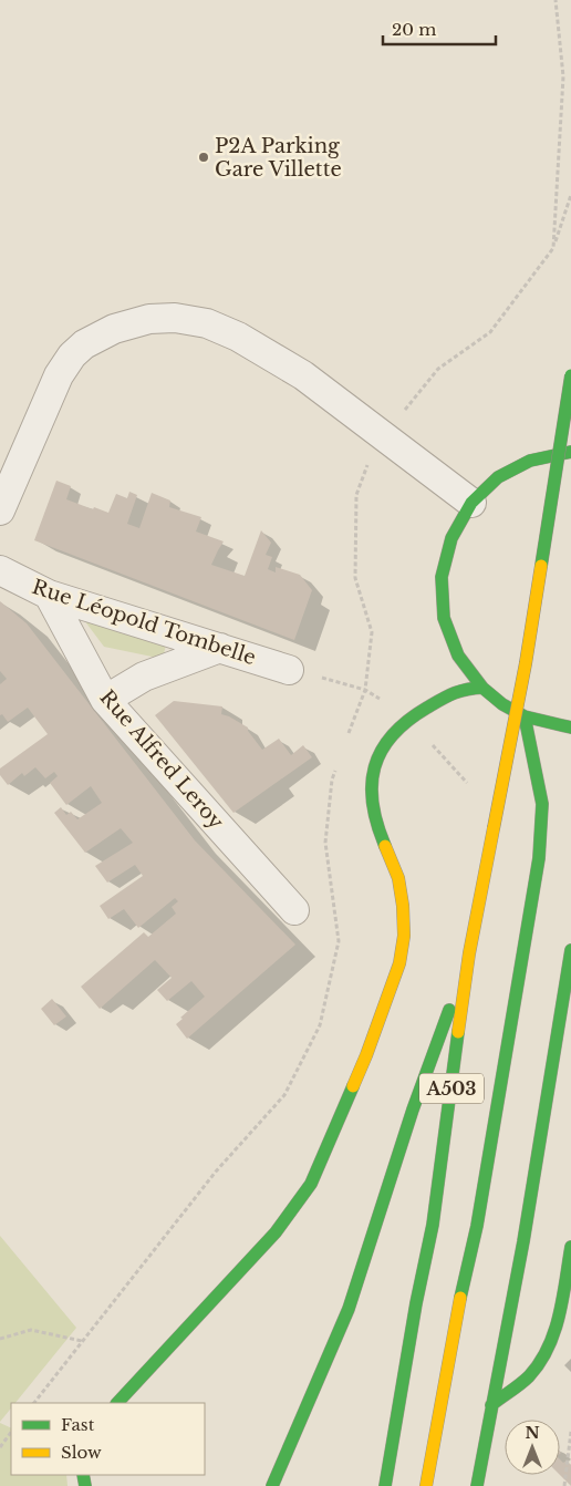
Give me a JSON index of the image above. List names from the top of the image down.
{
  "streets": {
    "main road": ["A503"],
    "street": ["Rue Léopold Tombelle", "Rue Alfred Leroy"]
  },
  "crossings": [
    ["Rue Léopold Tombelle", "Rue Alfred Leroy"]
  ],
  "places": ["P2A Parking Gare Villette"],
  "legend": ["Fast", "Slow"],
  "scale_bar": "20 m",
  "north": "top"
}
